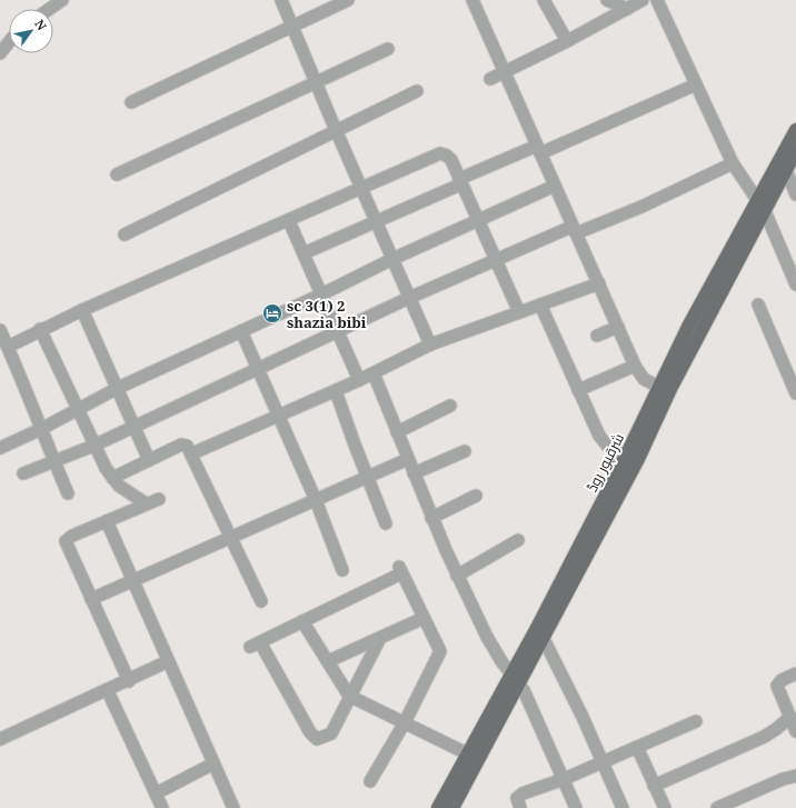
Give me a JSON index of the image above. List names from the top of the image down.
{
  "streets": {
    "main road": ["شرقپور روڈ"]
  },
  "places": {
    "hotel": ["sc 3(1) 2 shazia bibi"]
  },
  "north": "top right"
}
